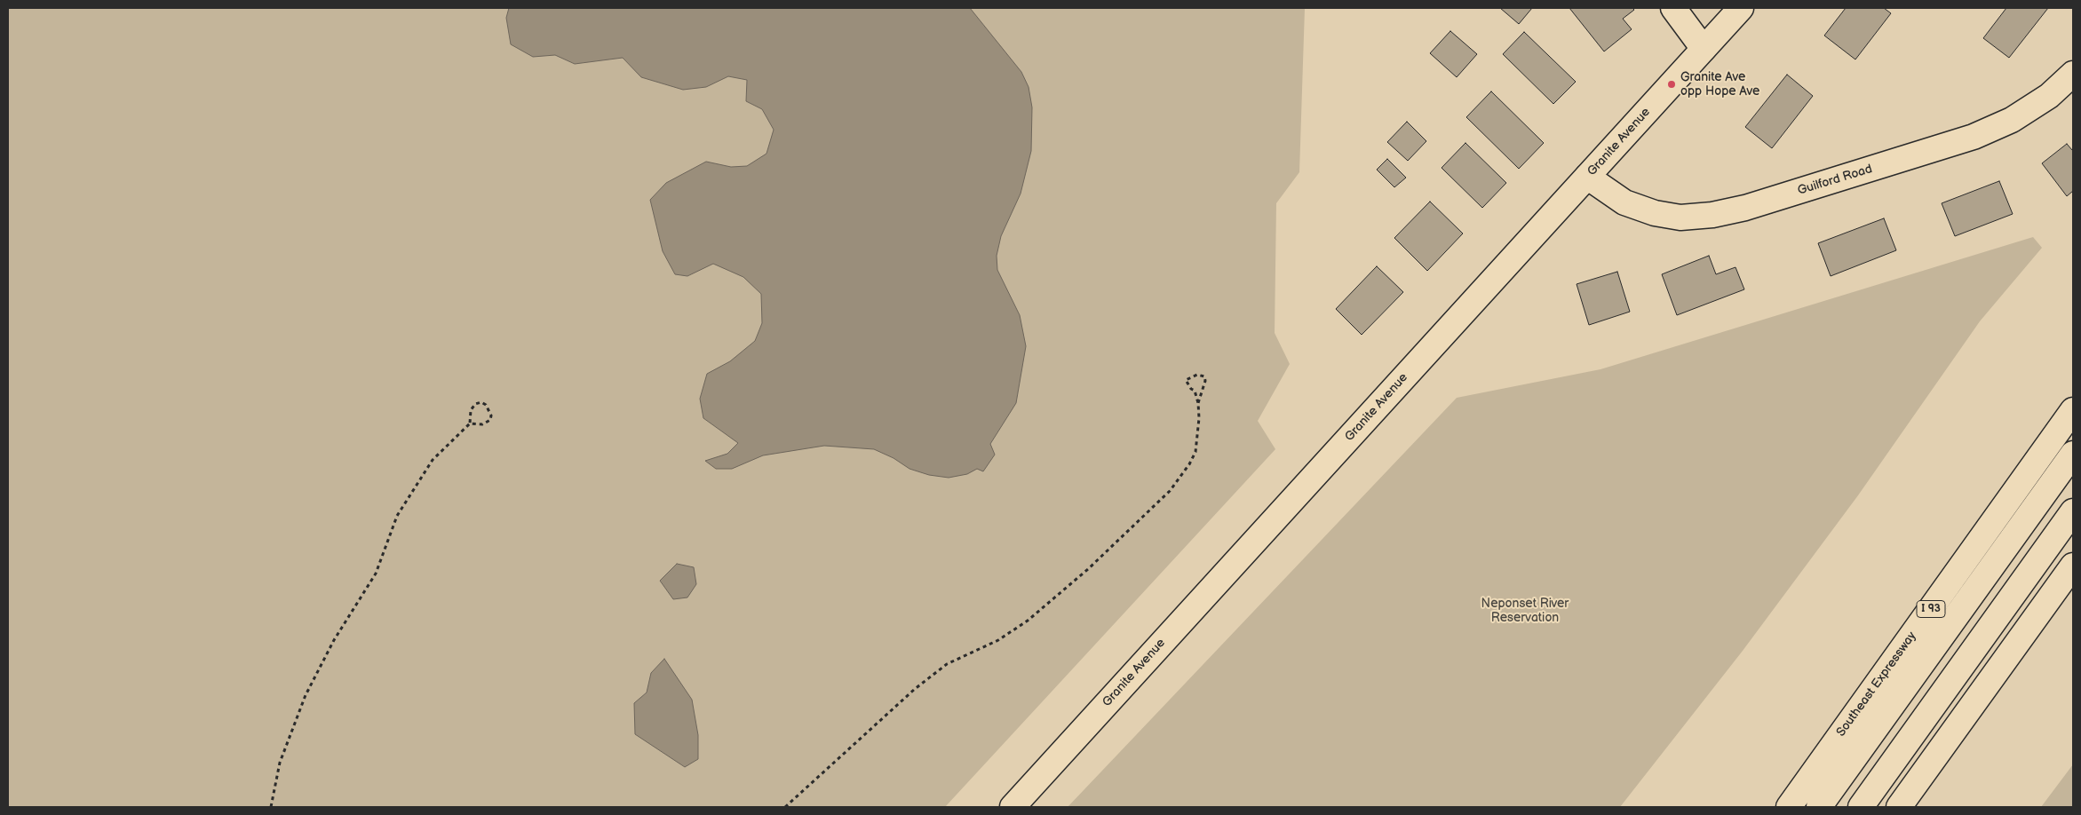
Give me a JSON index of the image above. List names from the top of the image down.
{
  "streets": {
    "main road": [
      "Granite Avenue",
      "Guilford Road",
      "I 93",
      "Southeast Expressway"
    ]
  },
  "crossings": [
    ["Granite Avenue", "Guilford Road"]
  ],
  "parks": ["Neponset River Reservation"],
  "places": ["Granite Ave opp Hope Ave"]
}
